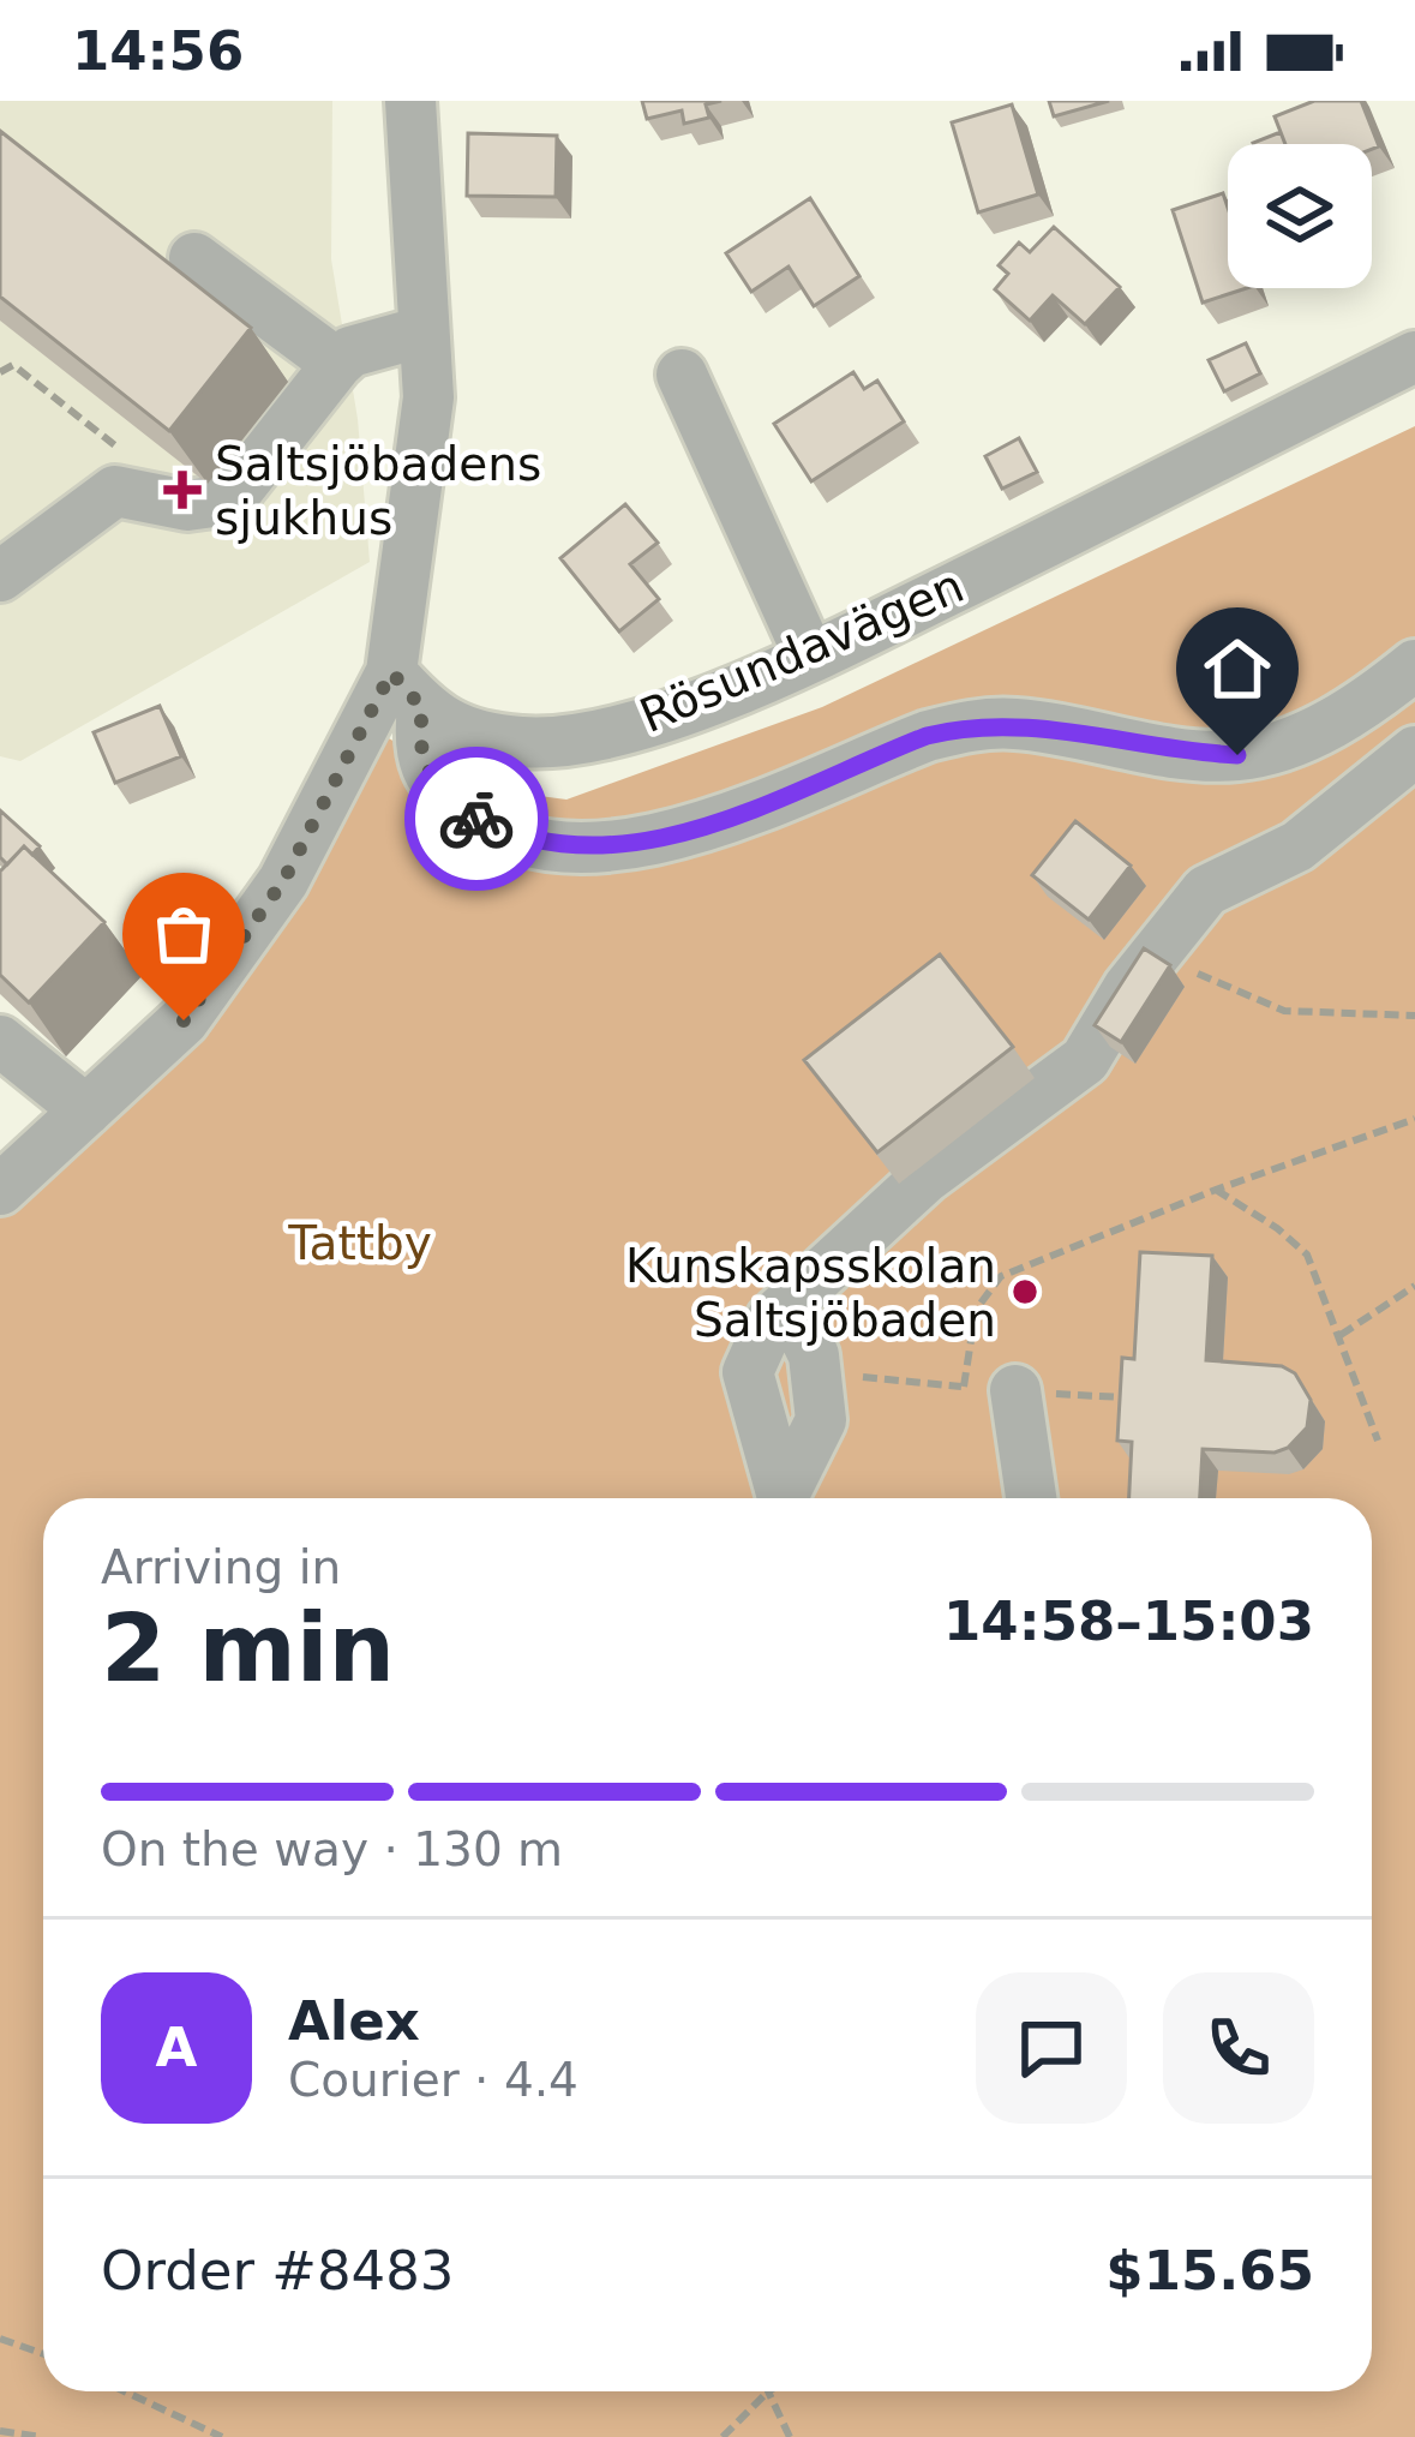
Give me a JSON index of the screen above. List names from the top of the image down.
{
  "streets": {
    "street": ["Rösundavägen"]
  },
  "parks": ["Tattby"],
  "places": {
    "health": ["Saltsjöbadens sjukhus"],
    "other": ["Kunskapsskolan Saltsjöbaden"]
  },
  "page": {
    "status": "14:56",
    "heading": ["2 min", "Arriving in", "14:58–15:03"],
    "panel": [
      "Alex",
      "Courier · 4.4",
      "Order #8483",
      "$15.65"
    ],
    "bar": "On the way · 130 m",
    "round": "A"
  }
}
